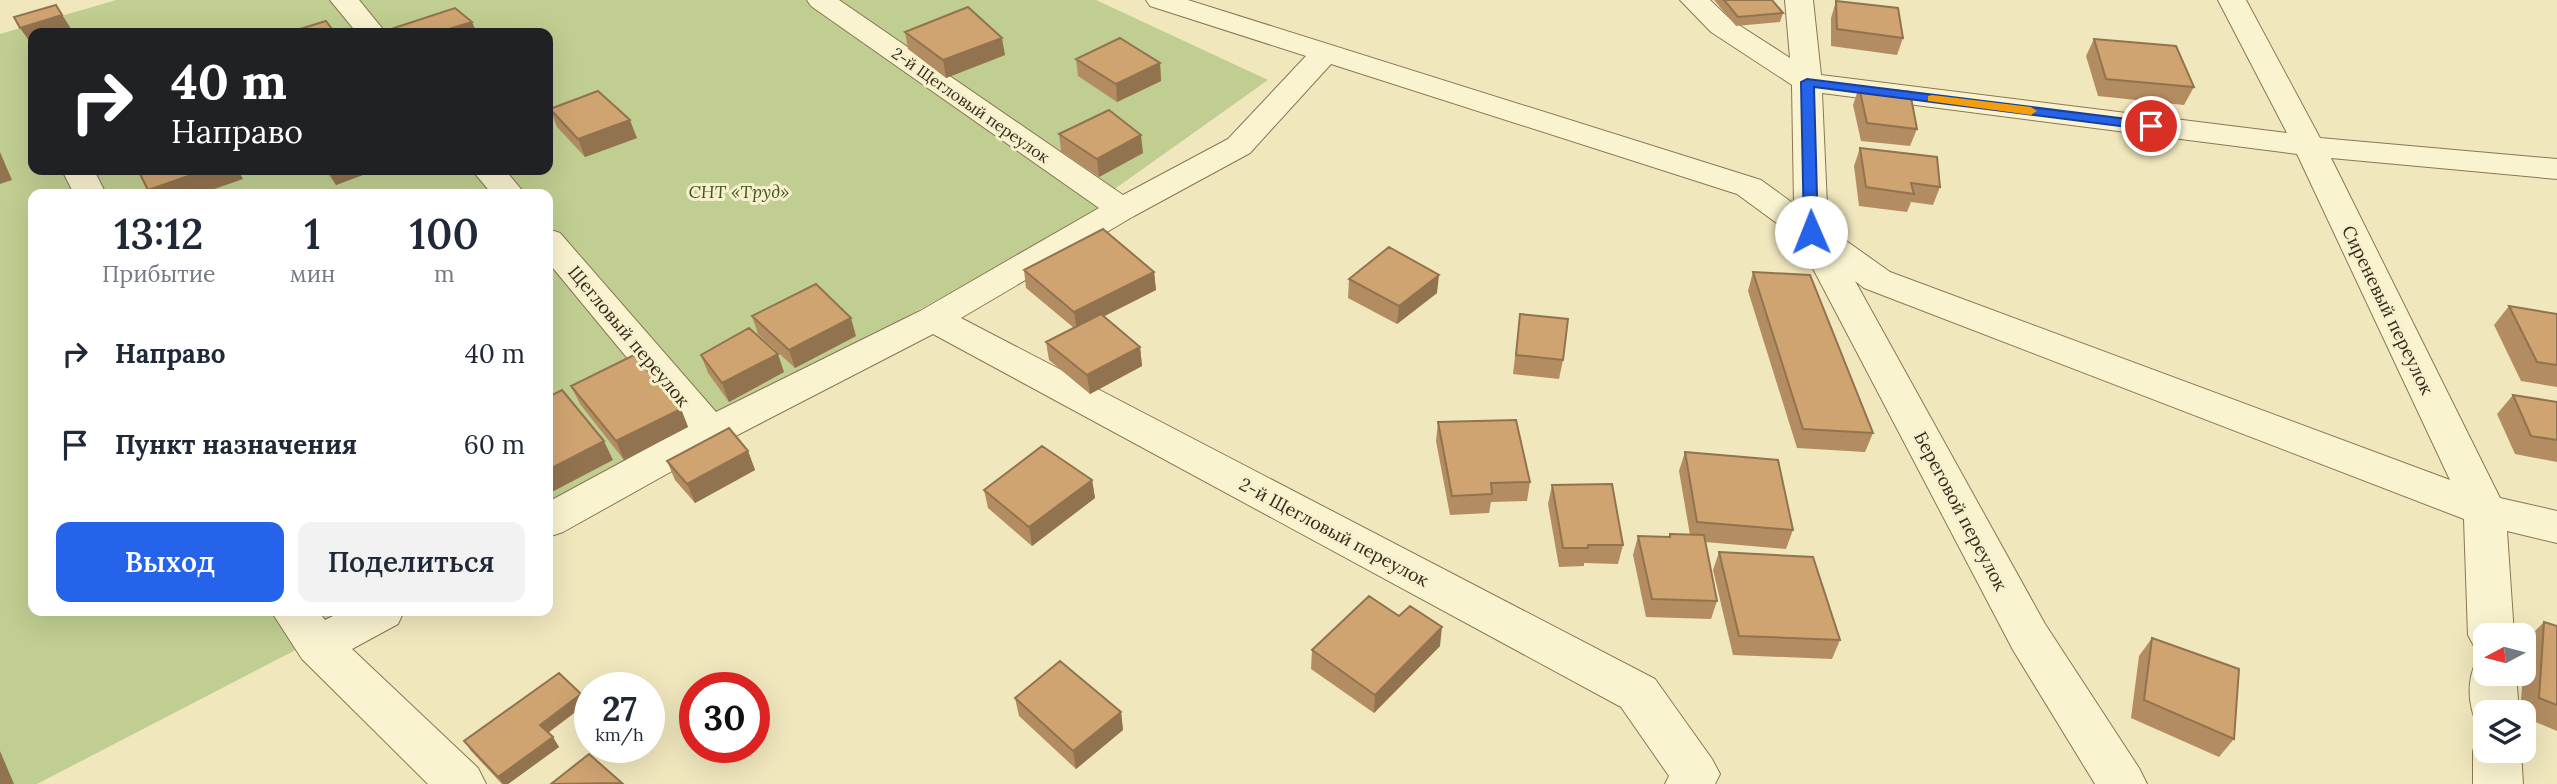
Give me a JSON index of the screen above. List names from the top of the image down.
{
  "streets": {
    "street": [
      "2-й Щегловый переулок",
      "Сиреневый переулок",
      "Щегловый переулок",
      "Береговой переулок"
    ]
  },
  "parks": ["СНТ «Труд»"],
  "north": "left",
  "page": {
    "turn": ["40 m", "Направо"],
    "eta": [
      "13:12",
      "Прибытие",
      "1",
      "мин",
      "100",
      "m"
    ],
    "list": [
      {
        "name": "Направо",
        "value": "40 m"
      },
      {
        "name": "Пункт назначения",
        "value": "60 m"
      }
    ],
    "buttons": ["Выход", "Поделиться"],
    "speed": "27 km/h",
    "limit": "30"
  }
}
